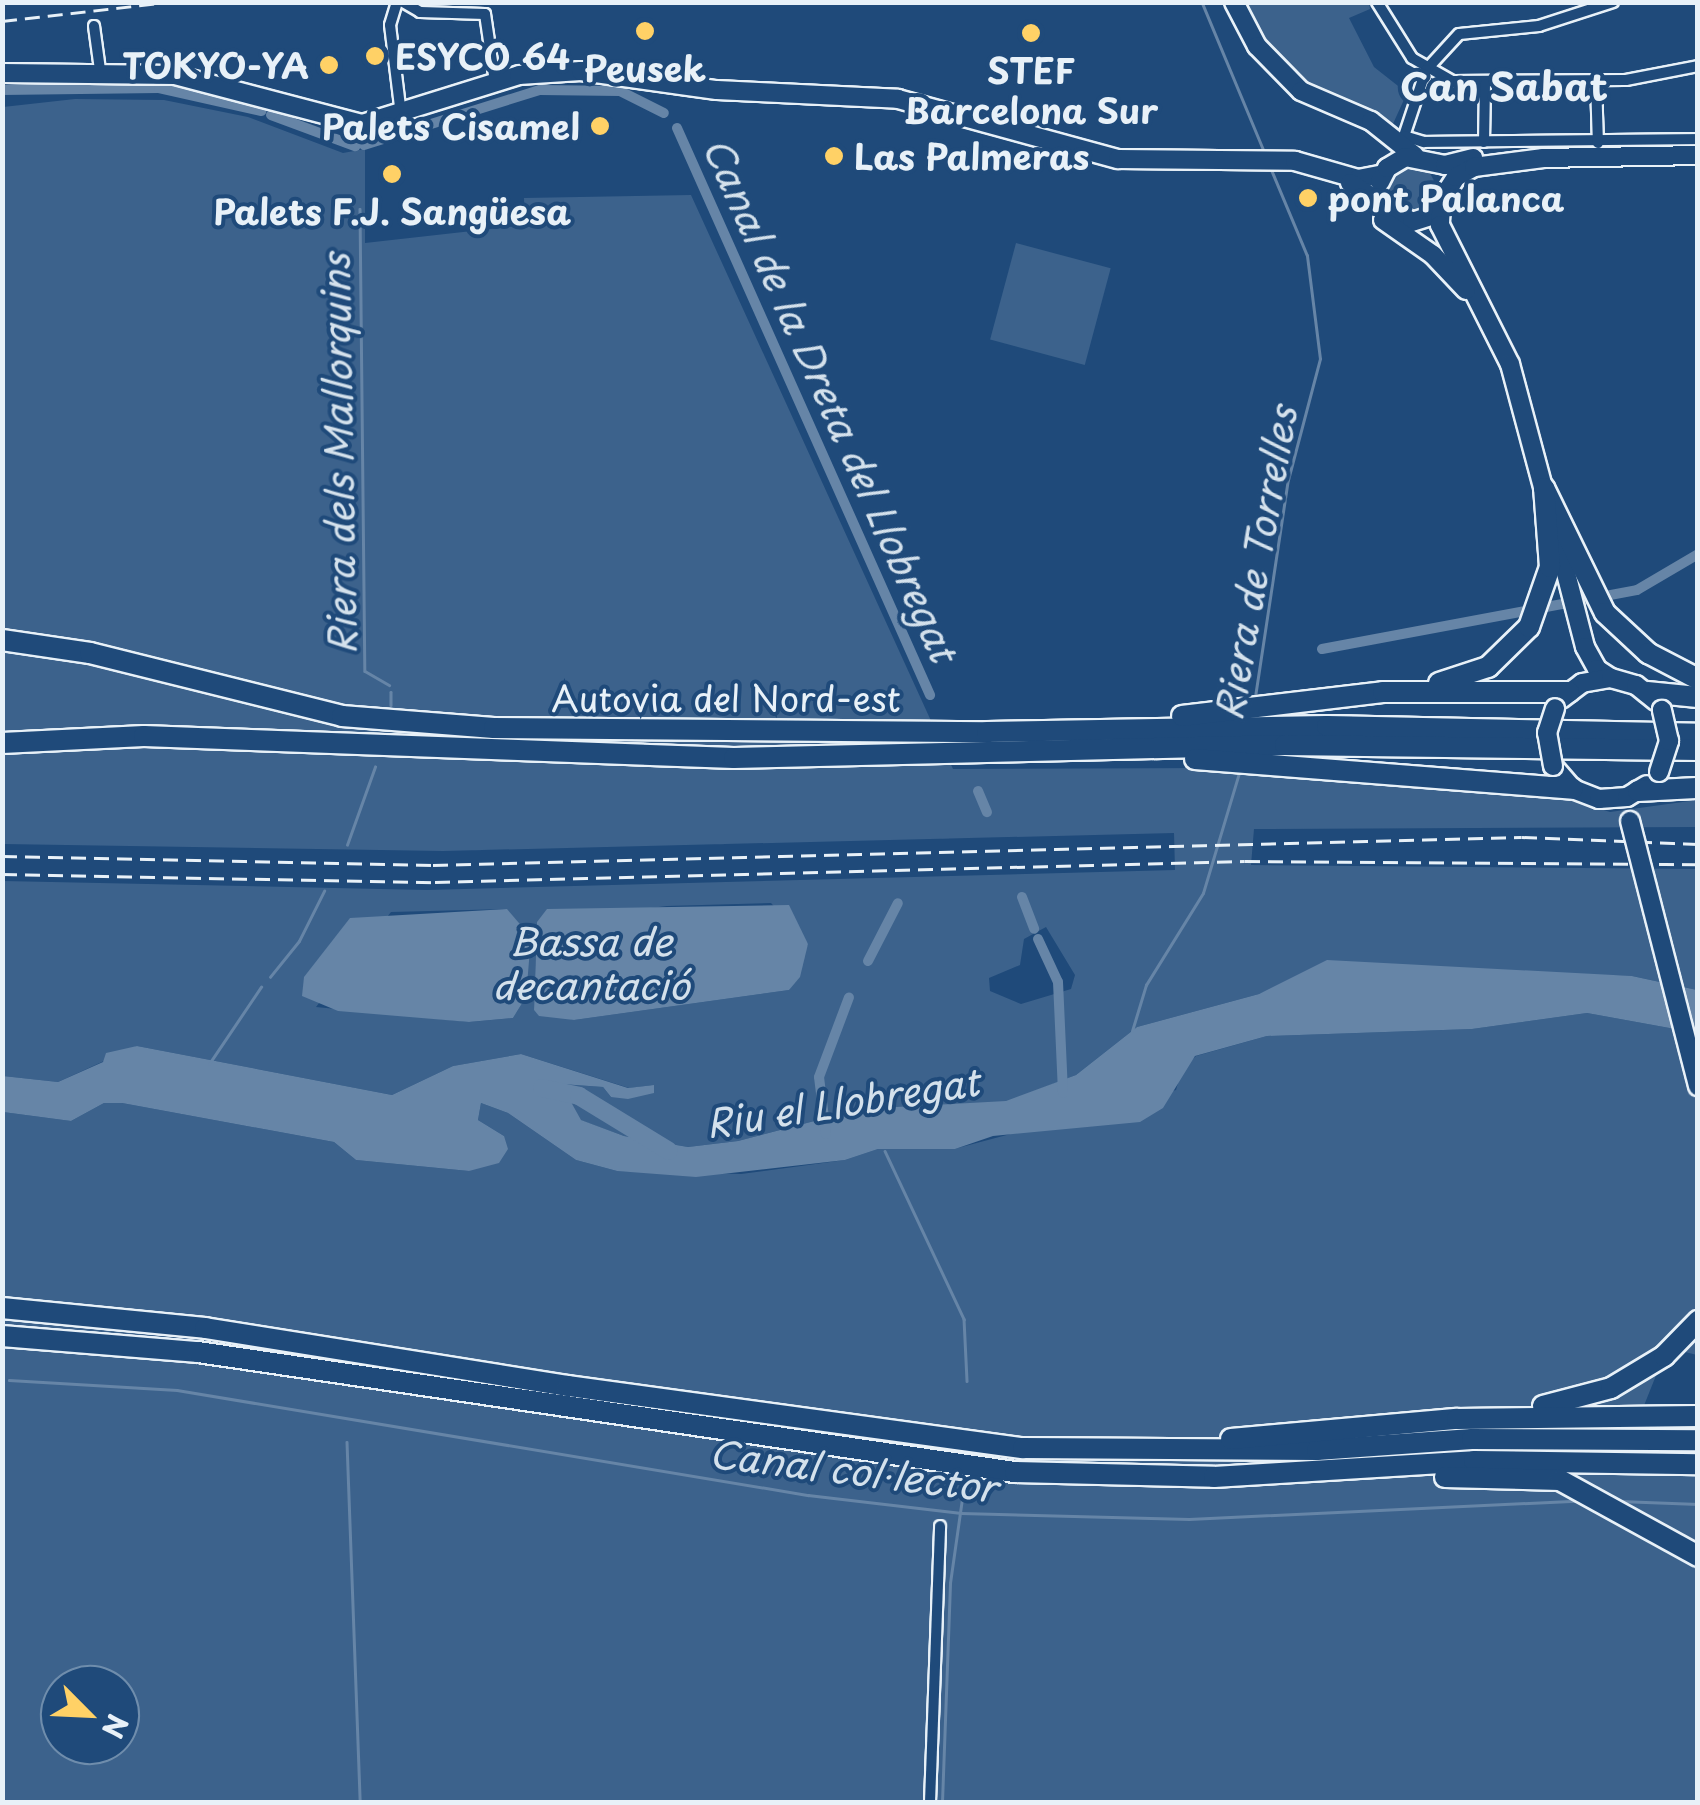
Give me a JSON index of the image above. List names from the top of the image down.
{
  "streets": {
    "highway": ["Autovia del Nord-est"]
  },
  "districts": ["Can Sabat"],
  "water": [
    "Canal de la Dreta del Llobregat",
    "Riera dels Mallorquins",
    "Riera de Torrelles",
    "Bassa de decantació",
    "Riu el Llobregat",
    "Canal col·lector"
  ],
  "places": [
    "Peusek",
    "STEF Barcelona Sur",
    "ESYCO 64",
    "TOKYO-YA",
    "Palets Cisamel",
    "Las Palmeras",
    "Palets F.J. Sangüesa",
    "pont Palanca"
  ],
  "north": "bottom right"
}
